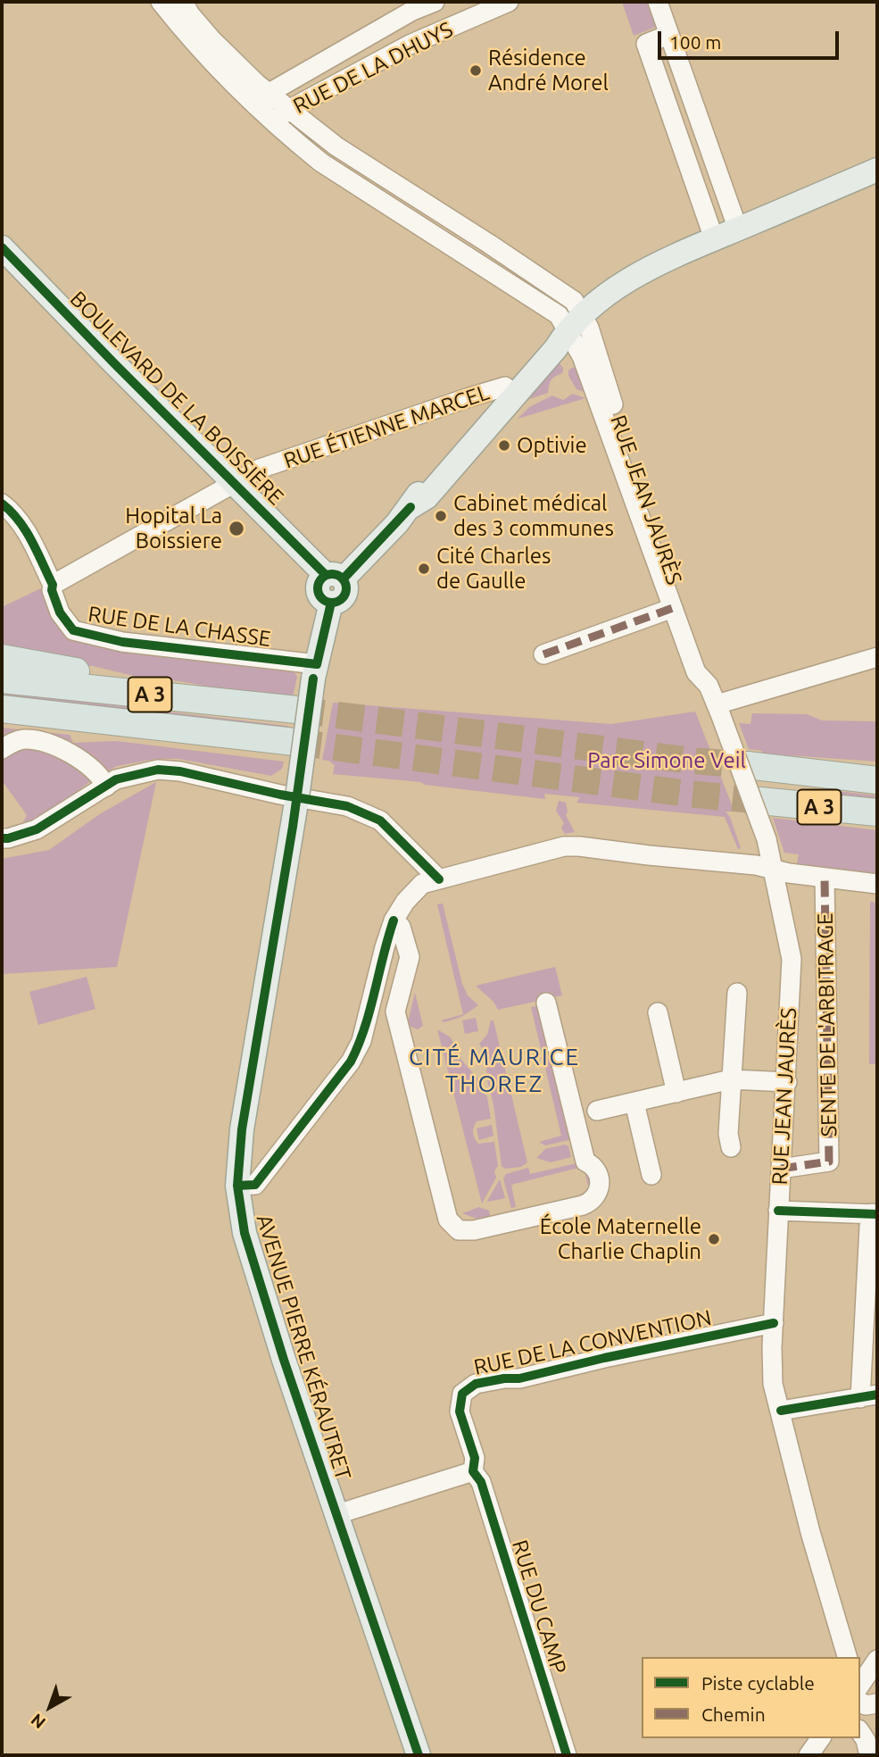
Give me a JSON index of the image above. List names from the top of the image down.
{
  "streets": {
    "highway": ["A 3"],
    "main road": ["BOULEVARD DE LA BOISSIÈRE", "AVENUE PIERRE KÉRAUTRET"],
    "street": [
      "RUE DE LA DHUYS",
      "RUE ÉTIENNE MARCEL",
      "RUE JEAN JAURÈS",
      "RUE DE LA CHASSE",
      "SENTE DE L'ARBITRAGE",
      "RUE DE LA CONVENTION",
      "RUE DU CAMP"
    ]
  },
  "crossings": [
    ["BOULEVARD DE LA BOISSIÈRE", "RUE ÉTIENNE MARCEL"],
    ["BOULEVARD DE LA BOISSIÈRE", "AVENUE PIERRE KÉRAUTRET"],
    ["RUE ÉTIENNE MARCEL", "RUE DE LA CHASSE"],
    ["RUE JEAN JAURÈS", "SENTE DE L'ARBITRAGE"],
    ["RUE JEAN JAURÈS", "RUE DE LA CONVENTION"],
    ["RUE DE LA CHASSE", "AVENUE PIERRE KÉRAUTRET"],
    ["RUE DE LA CONVENTION", "RUE DU CAMP"]
  ],
  "districts": ["CITÉ MAURICE THOREZ"],
  "parks": ["Parc Simone Veil"],
  "places": [
    "Résidence André Morel",
    "Optivie",
    "Cabinet médical des 3 communes",
    "Hopital La Boissiere",
    "Cité Charles de Gaulle",
    "École Maternelle Charlie Chaplin"
  ],
  "legend": ["Piste cyclable", "Chemin"],
  "scale_bar": "100 m",
  "north": "bottom left"
}
